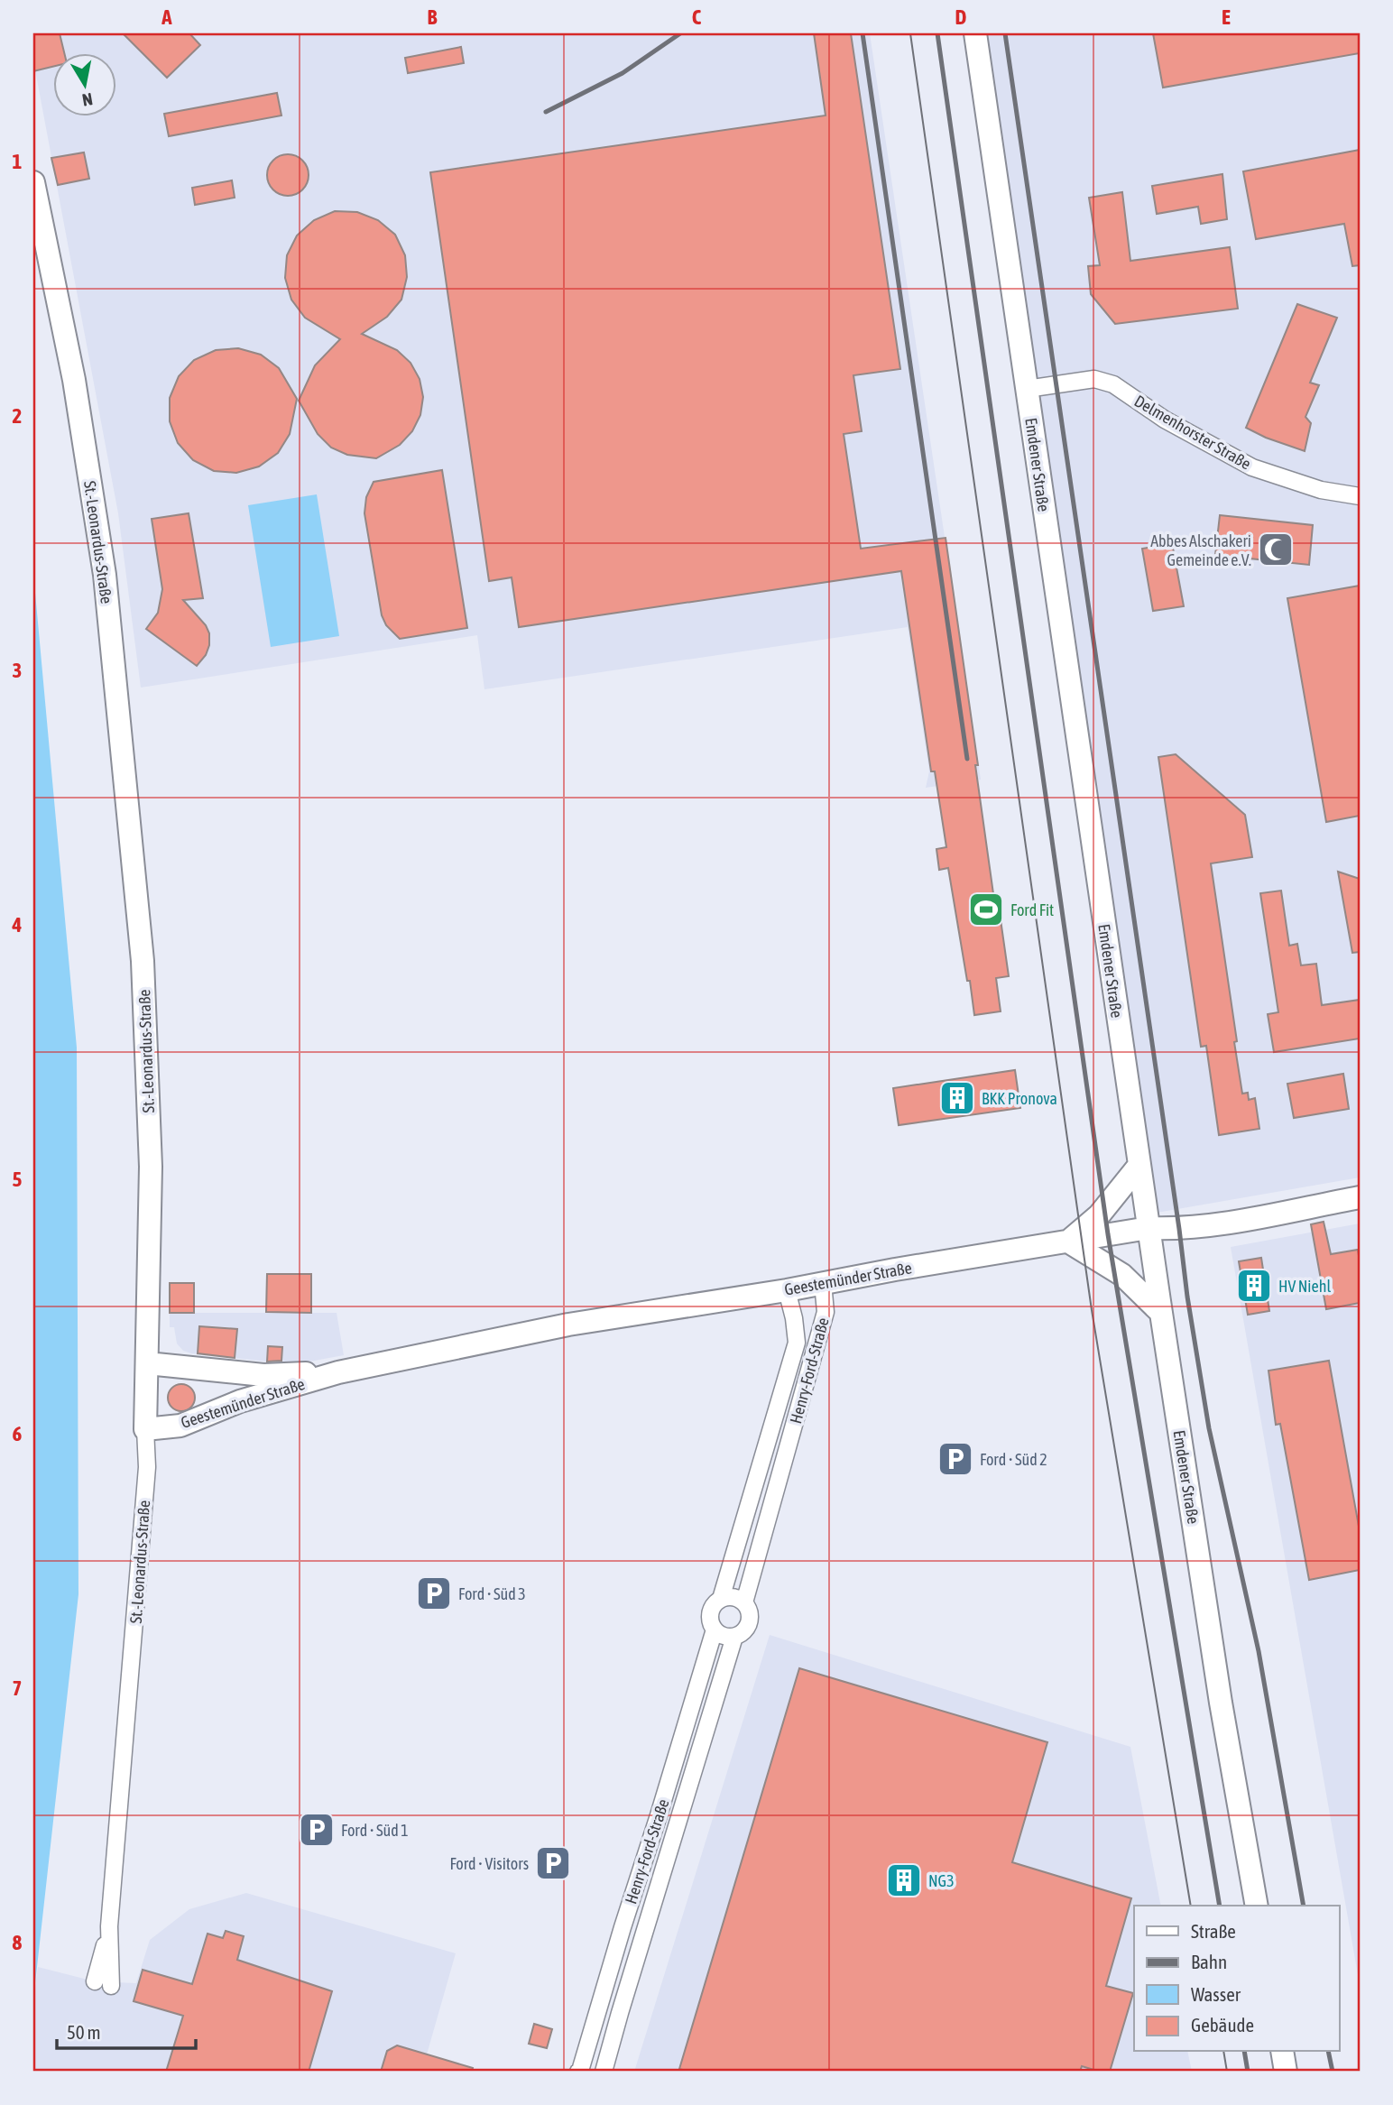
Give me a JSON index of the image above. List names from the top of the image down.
{
  "streets": {
    "street": [
      "Delmenhorster Straße",
      "Emdener Straße",
      "St.-Leonardus-Straße",
      "Geestemünder Straße",
      "Henry-Ford-Straße"
    ]
  },
  "crossings": [
    ["Delmenhorster Straße", "Emdener Straße"],
    ["Emdener Straße", "Geestemünder Straße"],
    ["St.-Leonardus-Straße", "Geestemünder Straße"],
    ["Geestemünder Straße", "Henry-Ford-Straße"]
  ],
  "places": {
    "mosque": ["Abbes Alschakeri Gemeinde e.V."],
    "sports": ["Ford Fit"],
    "building": ["BKK Pronova", "HV Niehl", "NG3"],
    "parking": [
      "Ford • Süd 2",
      "Ford • Süd 3",
      "Ford • Süd 1",
      "Ford • Visitors"
    ]
  },
  "legend": [
    "Straße",
    "Bahn",
    "Wasser",
    "Gebäude"
  ],
  "scale_bar": "50 m",
  "north": "bottom",
  "grid": {
    "columns": [
      "A",
      "B",
      "C",
      "D",
      "E"
    ],
    "rows": [
      "1",
      "2",
      "3",
      "4",
      "5",
      "6",
      "7",
      "8"
    ]
  }
}
